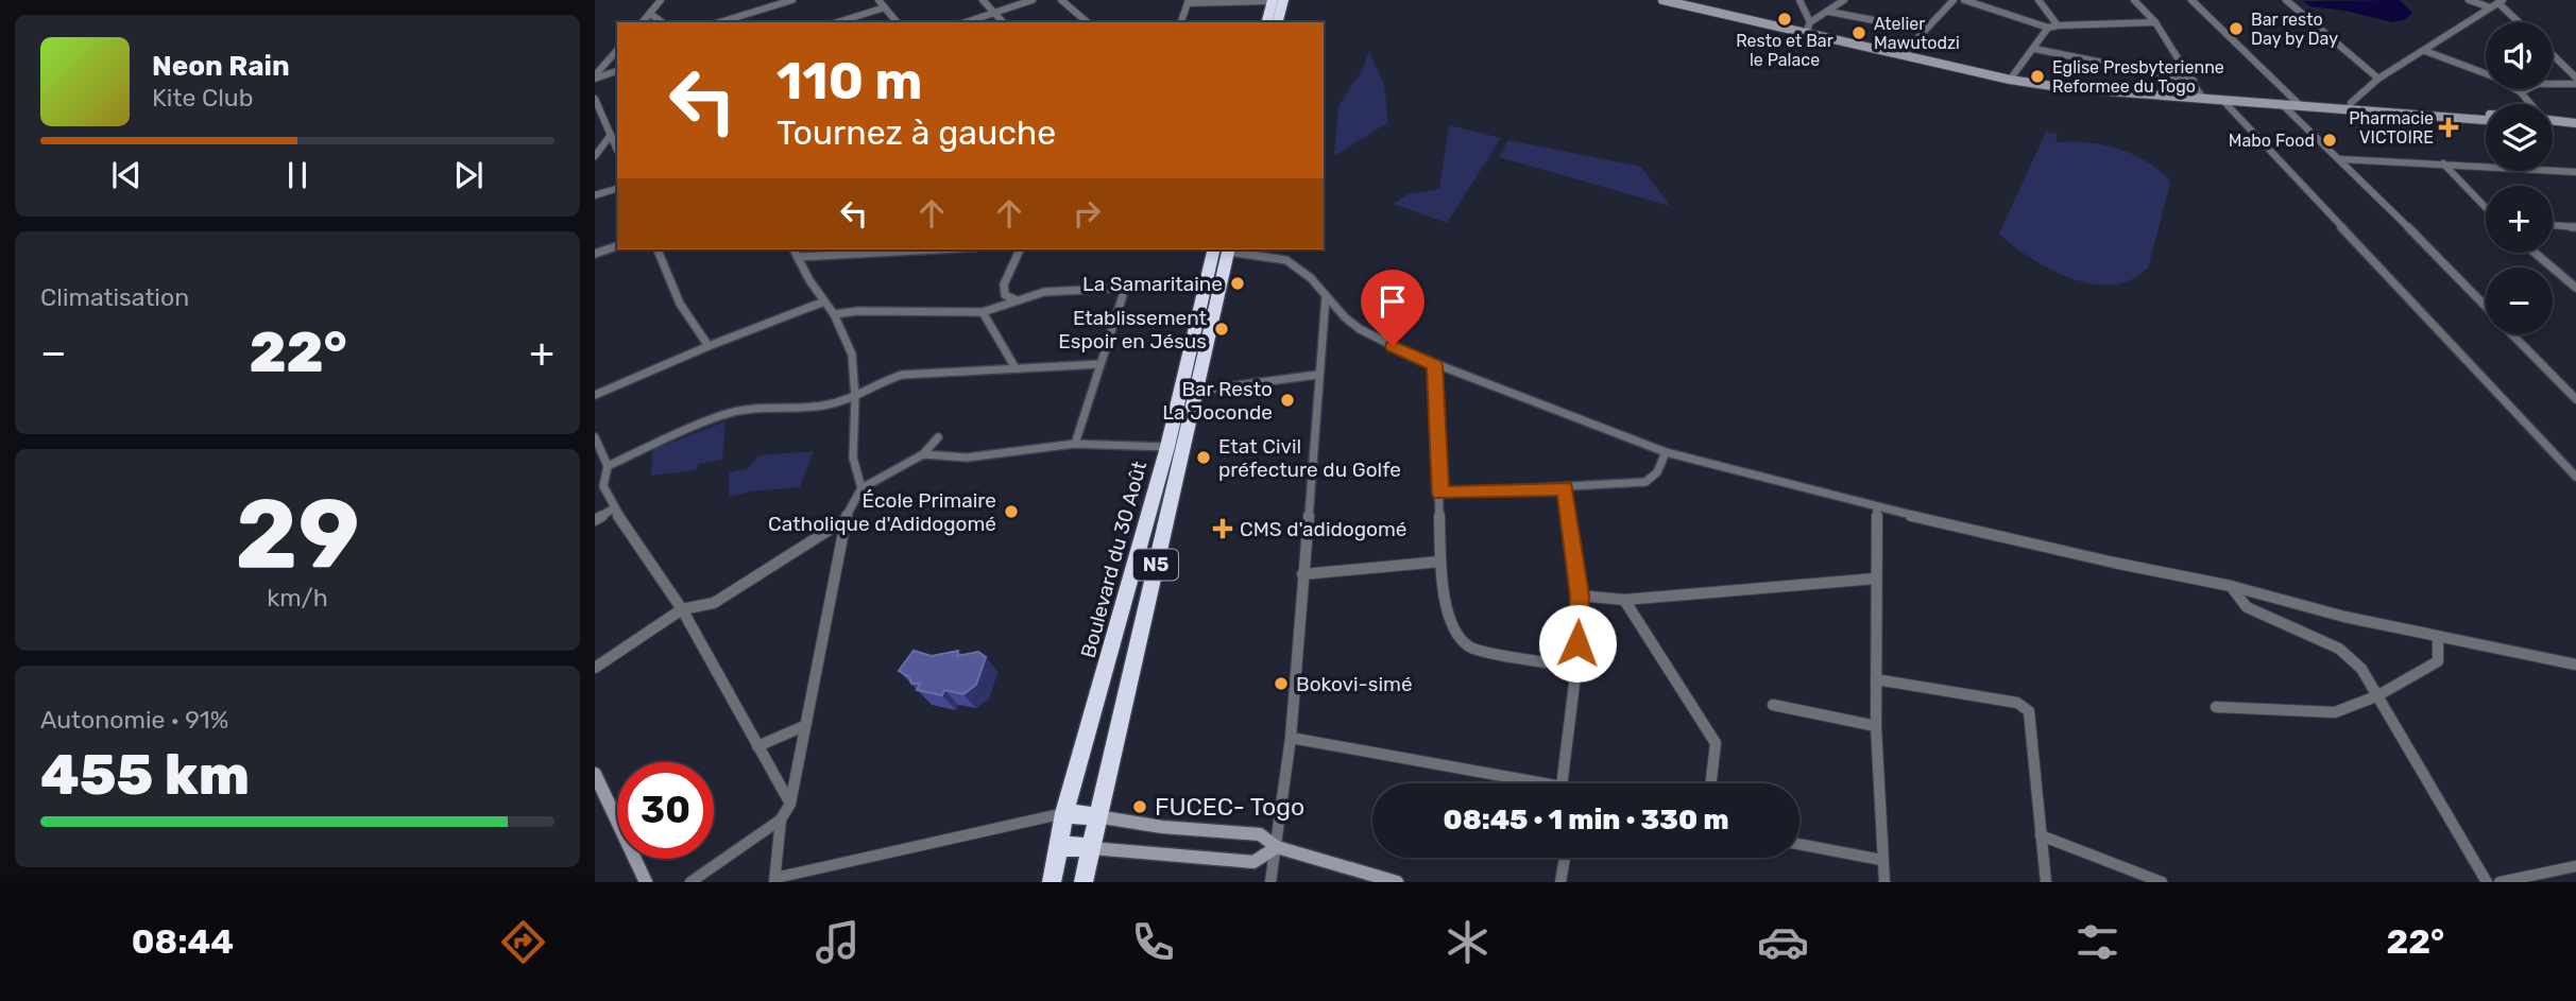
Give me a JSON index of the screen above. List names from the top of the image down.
{
  "streets": {
    "highway": ["Boulevard du 30 Août", "N5"]
  },
  "places": {
    "other": [
      "Resto et Bar le Palace",
      "Bar resto Day by Day",
      "Atelier Mawutodzi",
      "Eglise Presbyterienne Reformee du Togo",
      "Mabo Food",
      "La Samaritaine",
      "Etablissement Espoir en Jésus",
      "Bar Resto La Joconde",
      "Etat Civil préfecture du Golfe",
      "École Primaire Catholique d'Adidogomé",
      "Bokovi-simé",
      "FUCEC- Togo"
    ],
    "health": ["Pharmacie VICTOIRE", "CMS d'adidogomé"]
  },
  "page": {
    "map_buttons": ["+", "−"],
    "turn": ["110 m", "Tournez à gauche"],
    "song": ["Neon Rain", "Kite Club"],
    "tile": [
      "Climatisation",
      ["29", "km/h"],
      ["Autonomie · 91%", "455 km"]
    ],
    "heat": ["−", "22°", "+"],
    "limit": "30",
    "trip": "08:45 · 1 min · 330 m",
    "tabs": ["08:44", "22°"]
  }
}
